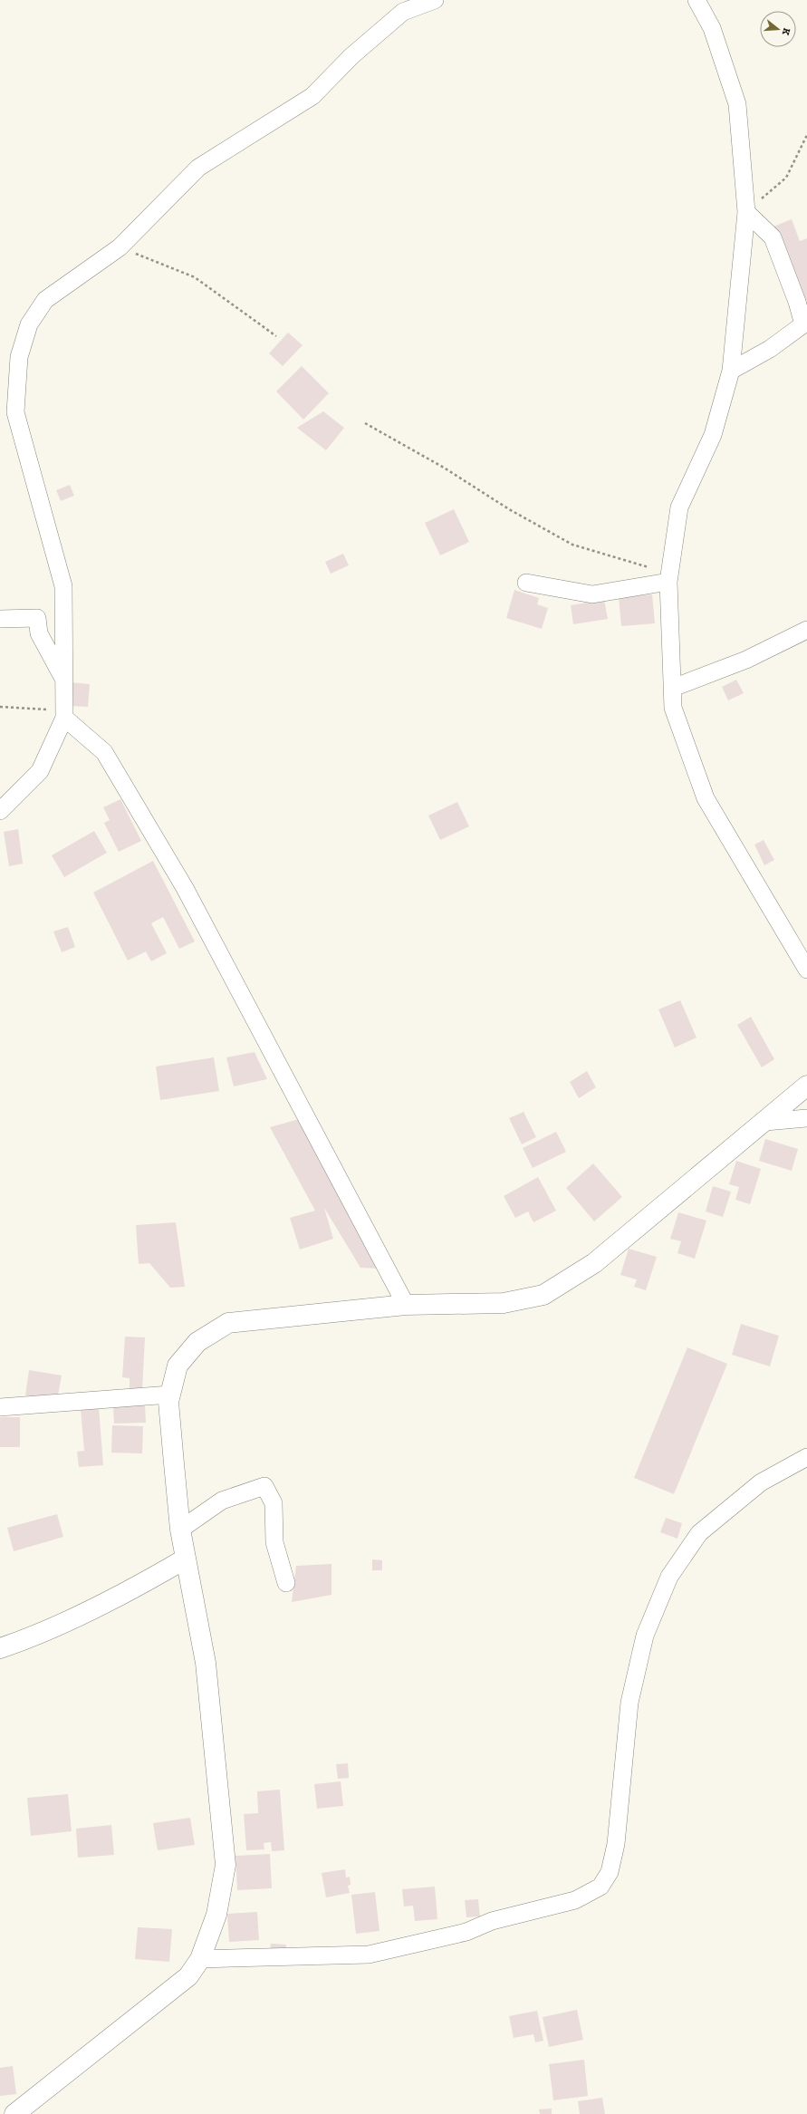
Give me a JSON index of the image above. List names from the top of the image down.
{
  "north": "right"
}
